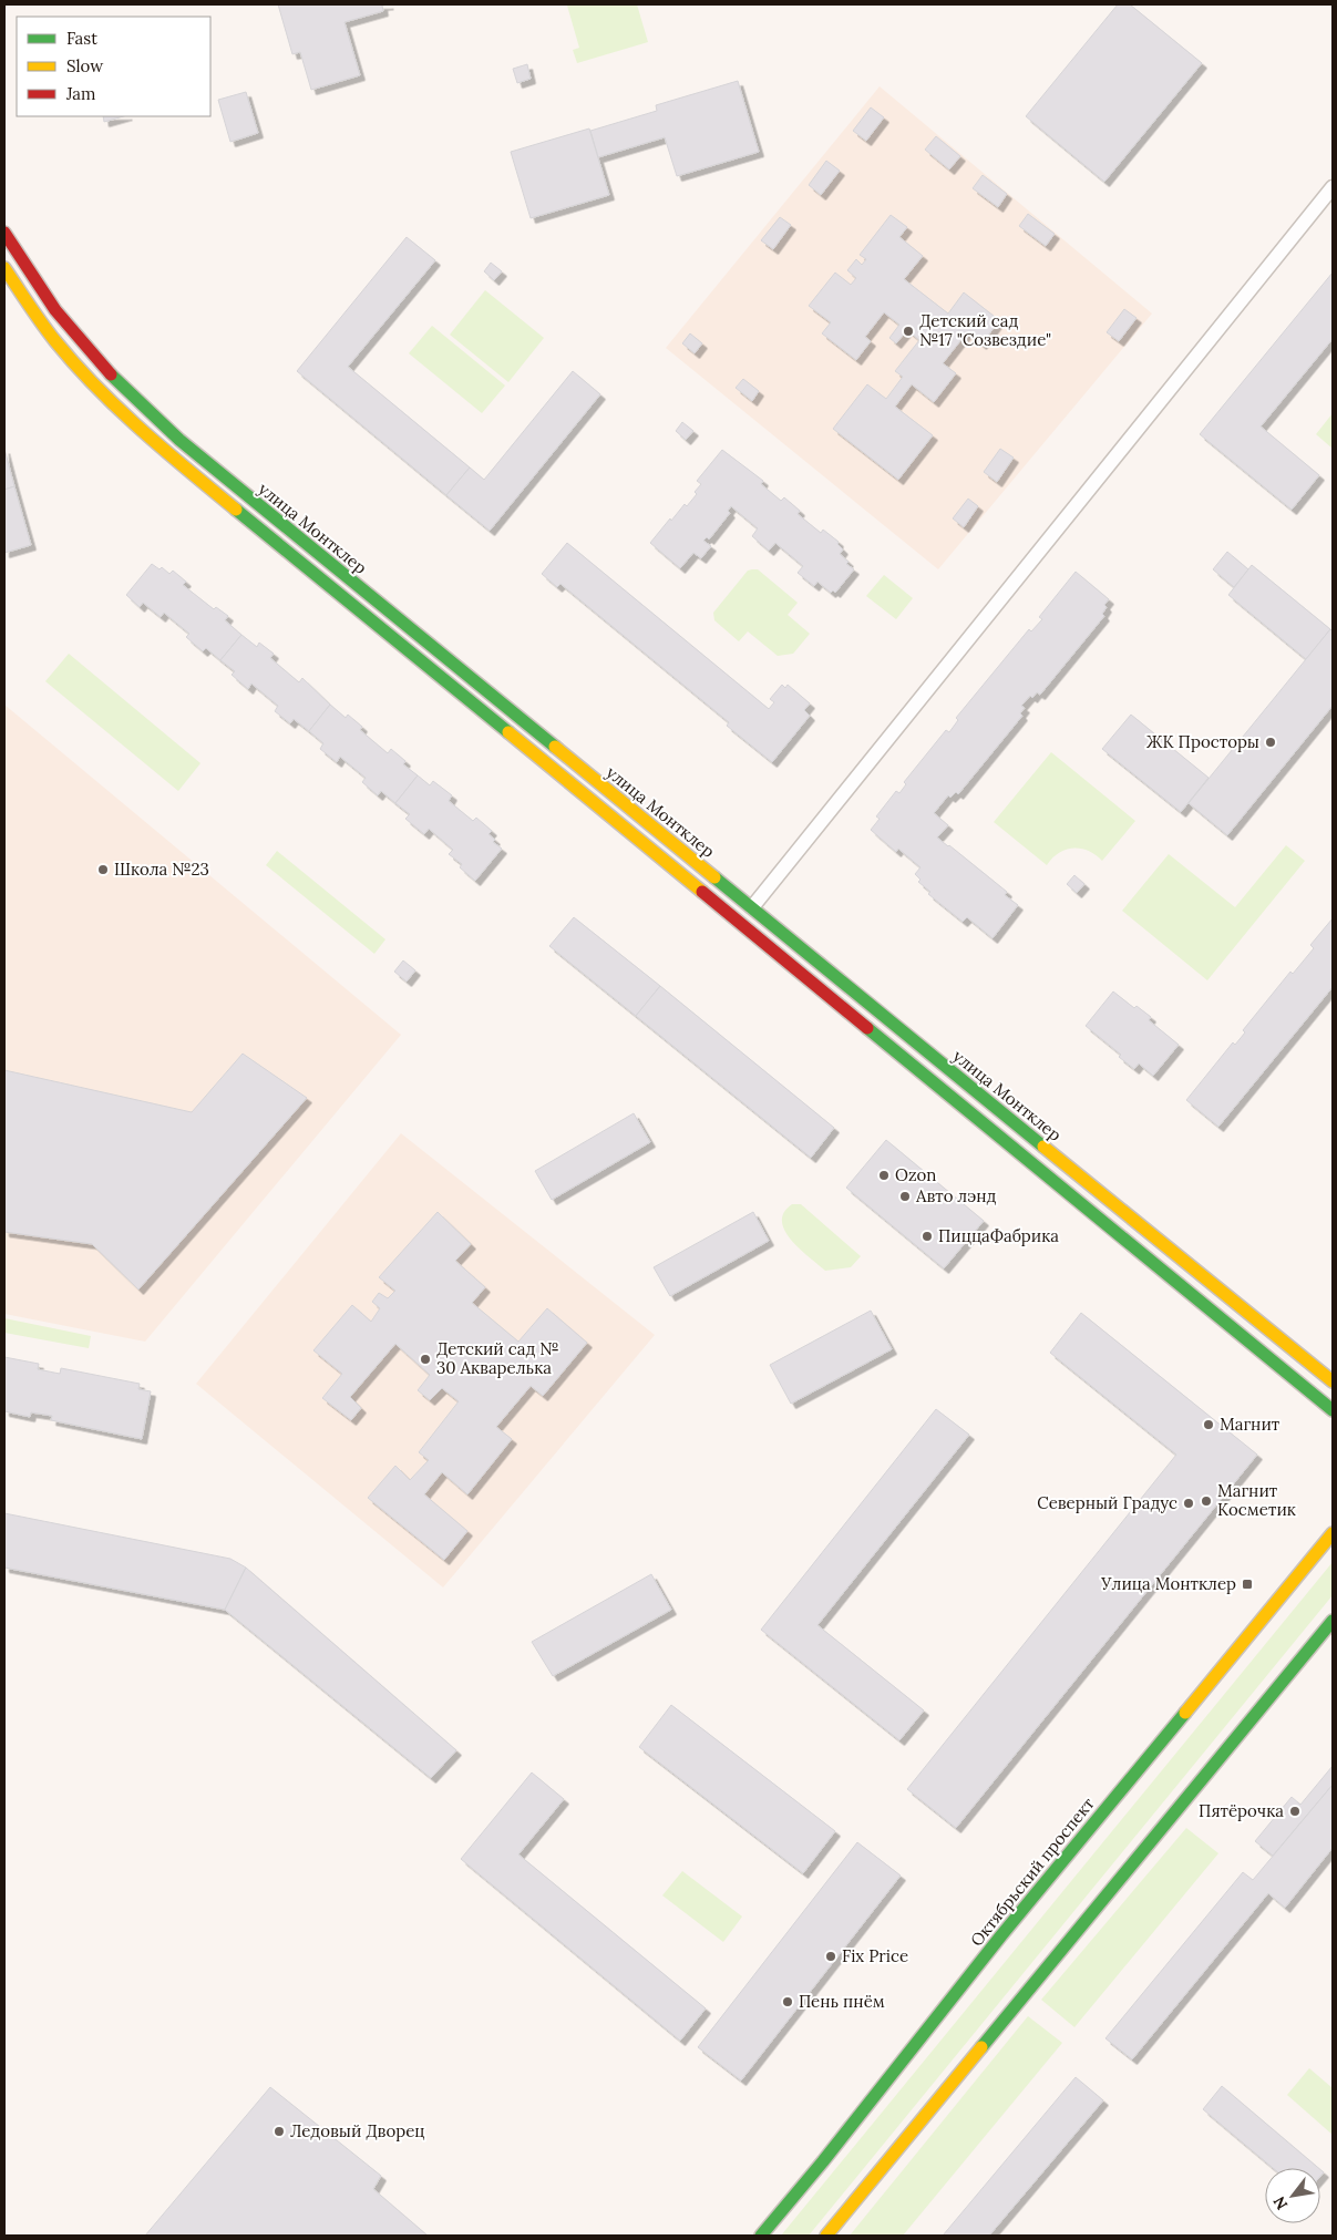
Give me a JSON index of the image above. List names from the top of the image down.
{
  "streets": {
    "street": ["улица Монтклер", "Октябрьский проспект"]
  },
  "places": {
    "other": [
      "Детский сад №17 \"Созвездие\"",
      "ЖК Просторы",
      "Школа №23",
      "Ozon",
      "Авто лэнд",
      "ПиццаФабрика",
      "Детский сад № 30 Акварелька",
      "Магнит",
      "Магнит Косметик",
      "Северный Градус",
      "Пятёрочка",
      "Fix Price",
      "Пень пнём",
      "Ледовый Дворец"
    ],
    "transit": ["Улица Монтклер"]
  },
  "legend": ["Fast", "Slow", "Jam"],
  "north": "bottom left"
}
